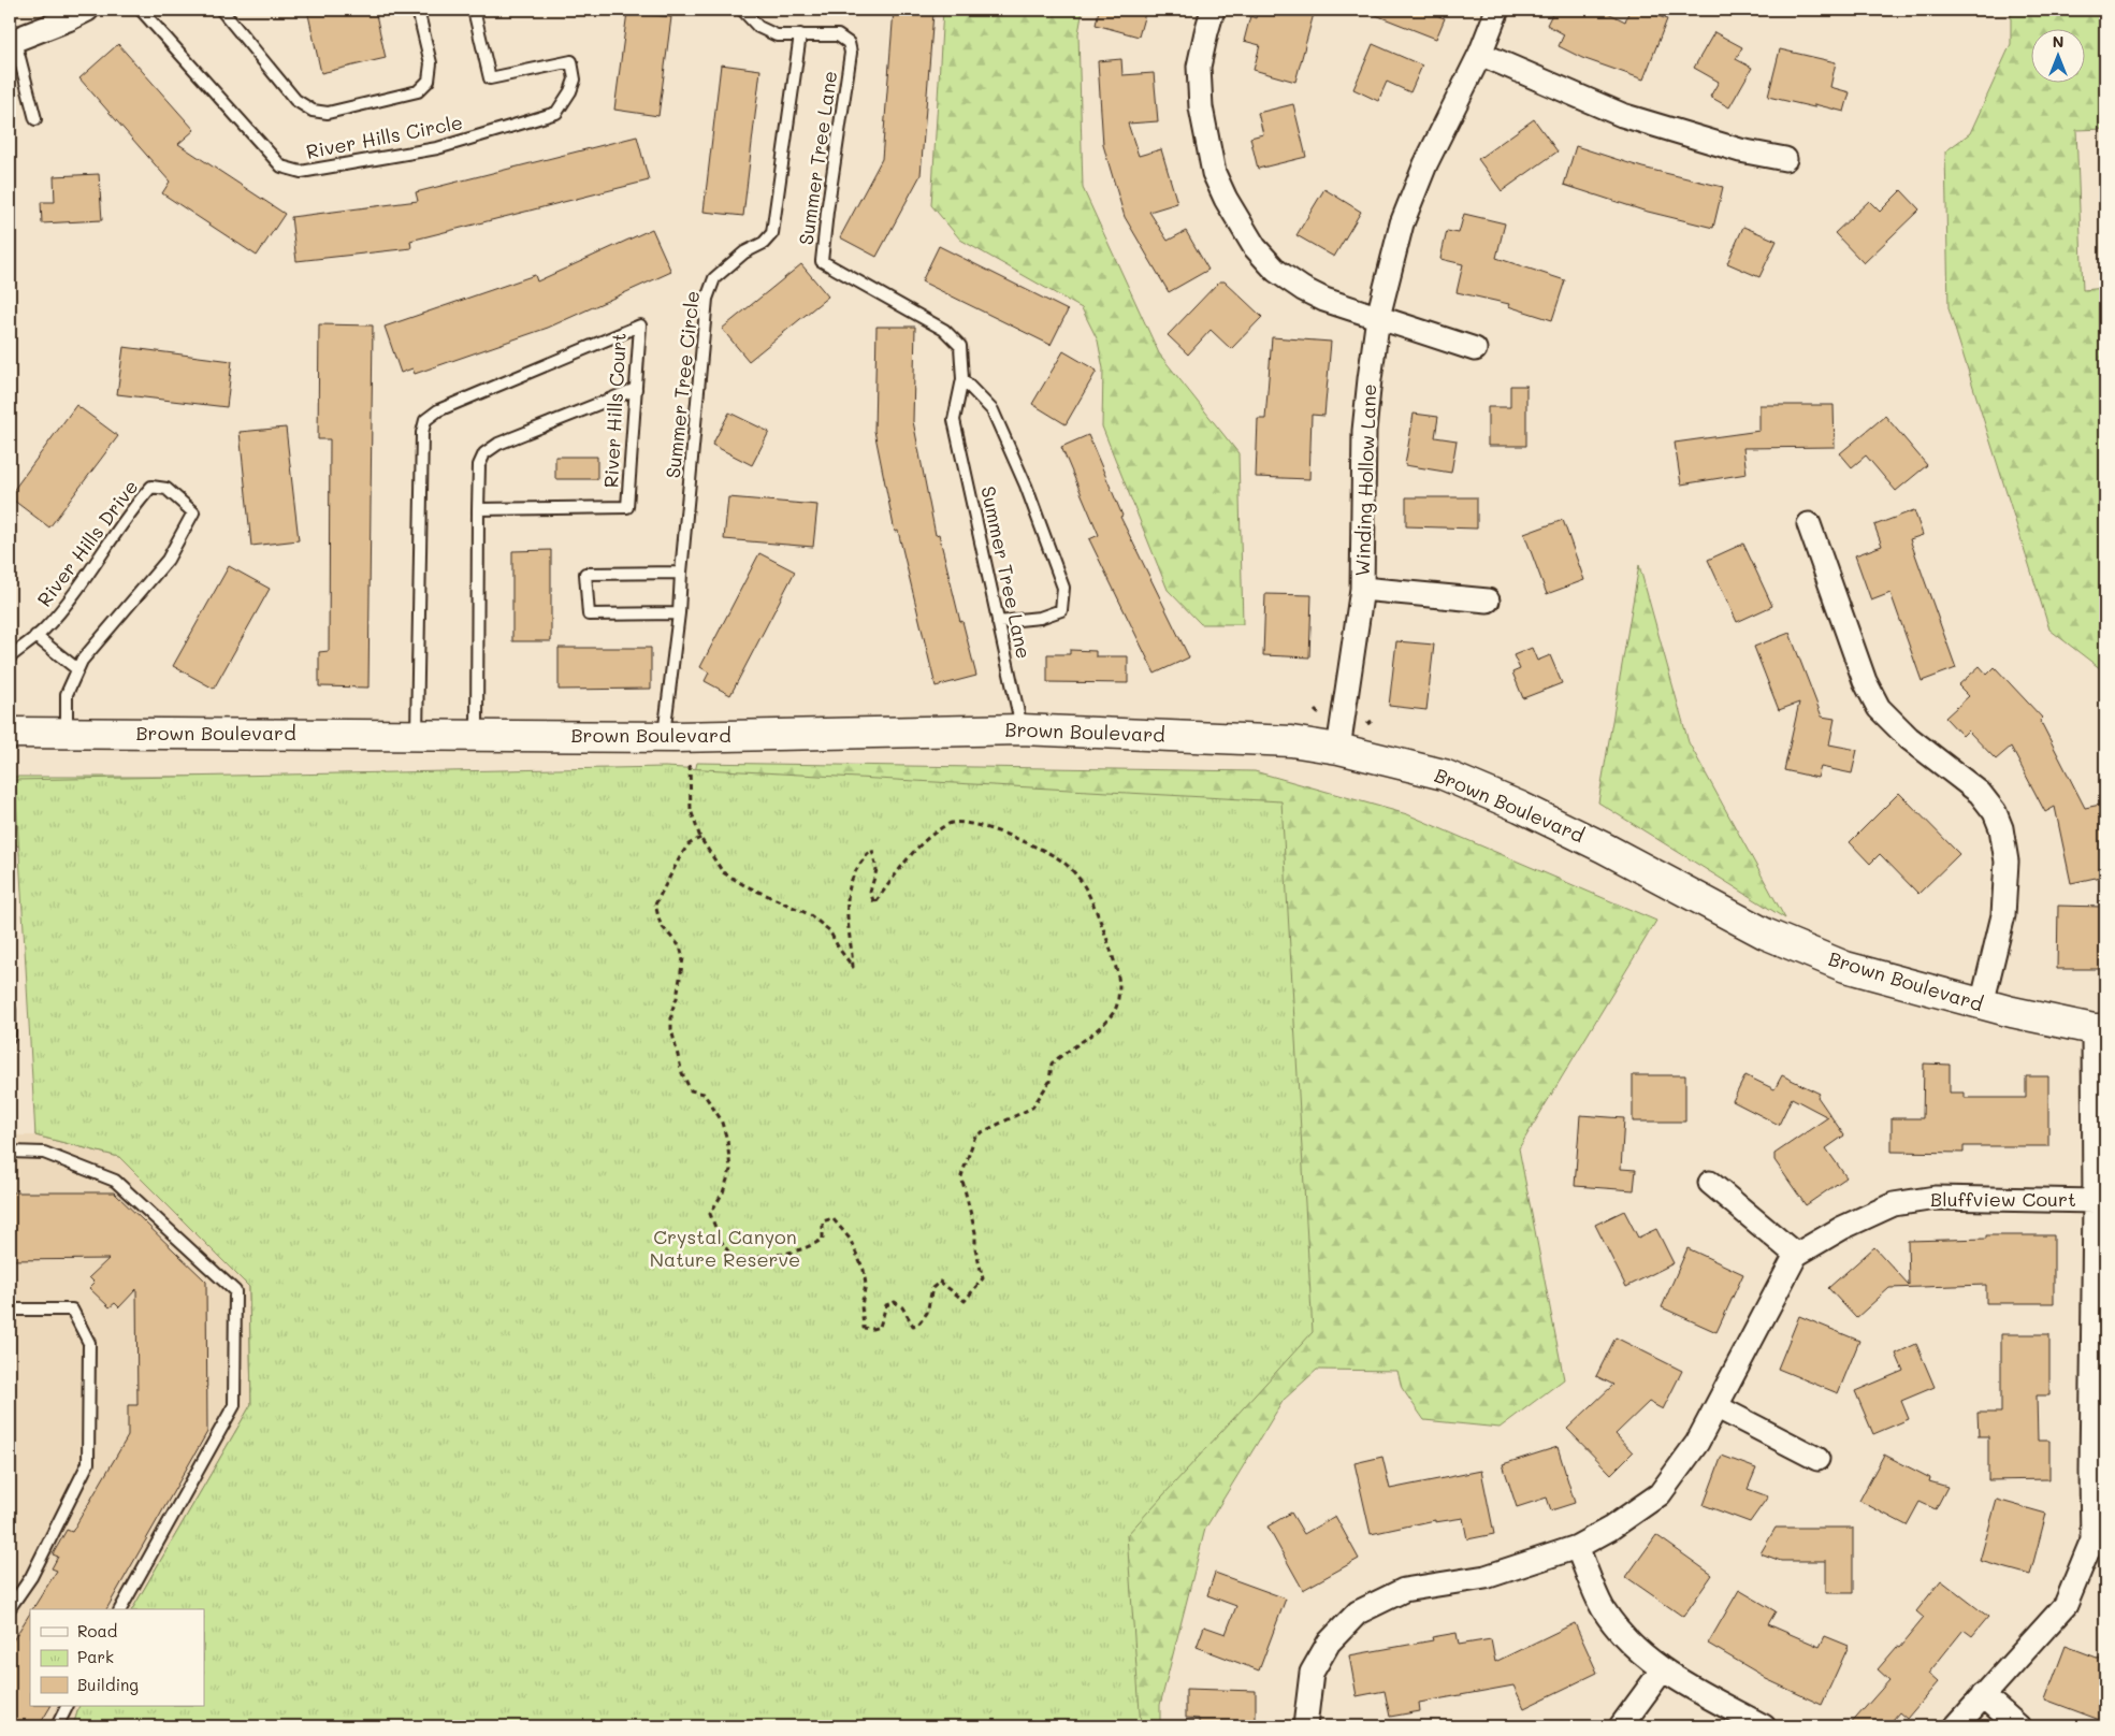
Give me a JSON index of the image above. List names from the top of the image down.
{
  "streets": {
    "street": ["Winding Hollow Lane", "Brown Boulevard", "Bluffview Court"],
    "lane": [
      "River Hills Circle",
      "Summer Tree Lane",
      "Summer Tree Circle",
      "River Hills Court",
      "River Hills Drive"
    ]
  },
  "crossings": [
    ["Summer Tree Lane", "Summer Tree Circle"],
    ["Summer Tree Lane", "Brown Boulevard"],
    ["Summer Tree Circle", "Brown Boulevard"],
    ["River Hills Court", "Brown Boulevard"],
    ["Winding Hollow Lane", "Brown Boulevard"],
    ["River Hills Drive", "Brown Boulevard"]
  ],
  "parks": ["Crystal Canyon Nature Reserve"],
  "legend": ["Road", "Park", "Building"],
  "north": "top"
}
